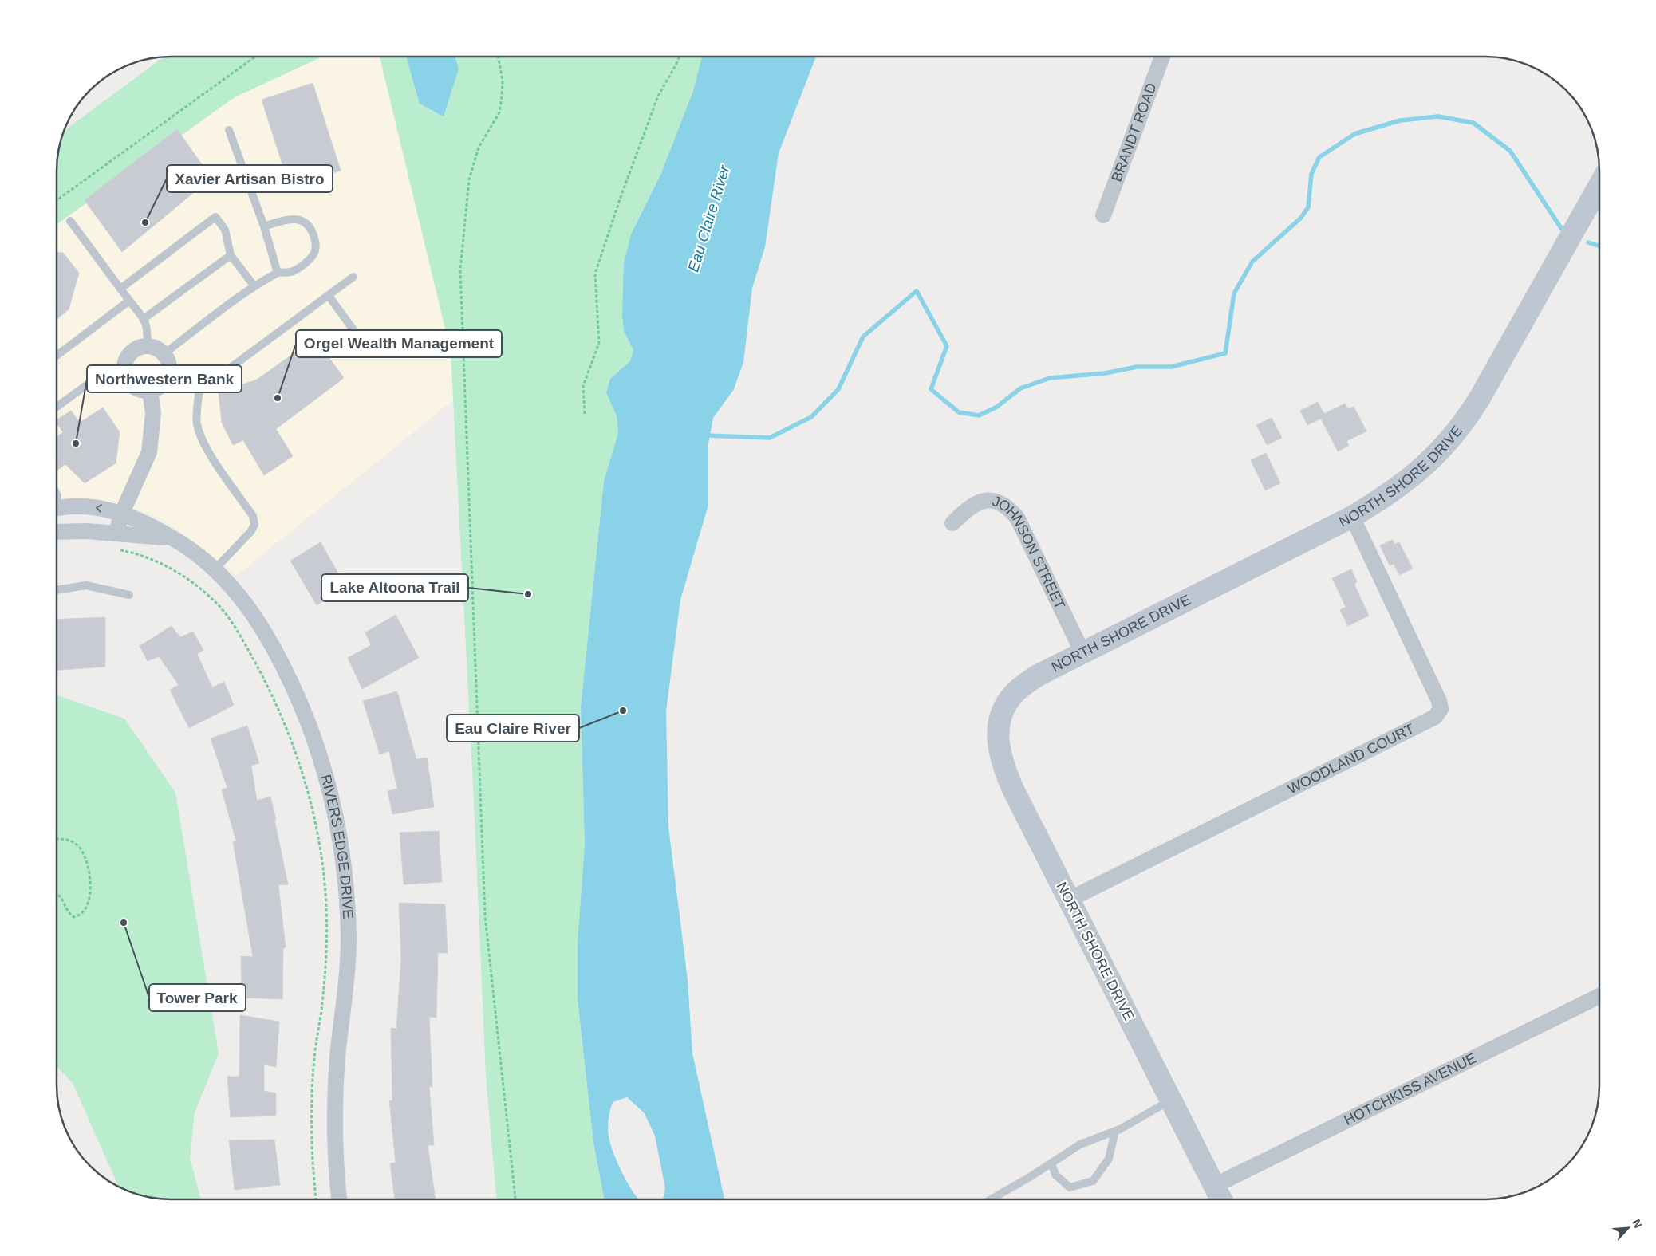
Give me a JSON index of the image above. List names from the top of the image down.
{
  "streets": {
    "street": [
      "BRANDT ROAD",
      "NORTH SHORE DRIVE",
      "JOHNSON STREET",
      "WOODLAND COURT",
      "RIVERS EDGE DRIVE",
      "HOTCHKISS AVENUE"
    ]
  },
  "crossings": [
    ["NORTH SHORE DRIVE", "JOHNSON STREET"],
    ["NORTH SHORE DRIVE", "WOODLAND COURT"],
    ["NORTH SHORE DRIVE", "HOTCHKISS AVENUE"]
  ],
  "water": ["Eau Claire River"],
  "places": [
    "Xavier Artisan Bistro",
    "Orgel Wealth Management",
    "Northwestern Bank",
    "Lake Altoona Trail",
    "Eau Claire River",
    "Tower Park"
  ],
  "north": "top right"
}
